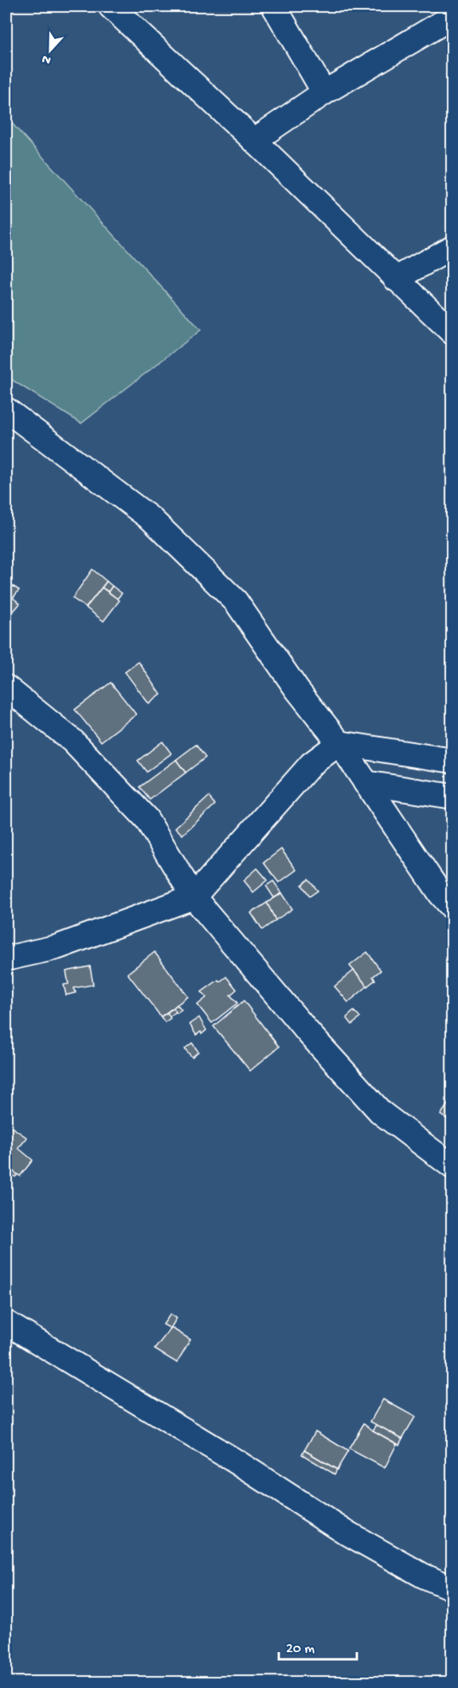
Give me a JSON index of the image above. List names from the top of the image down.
{
  "scale_bar": "20 m",
  "north": "bottom"
}
